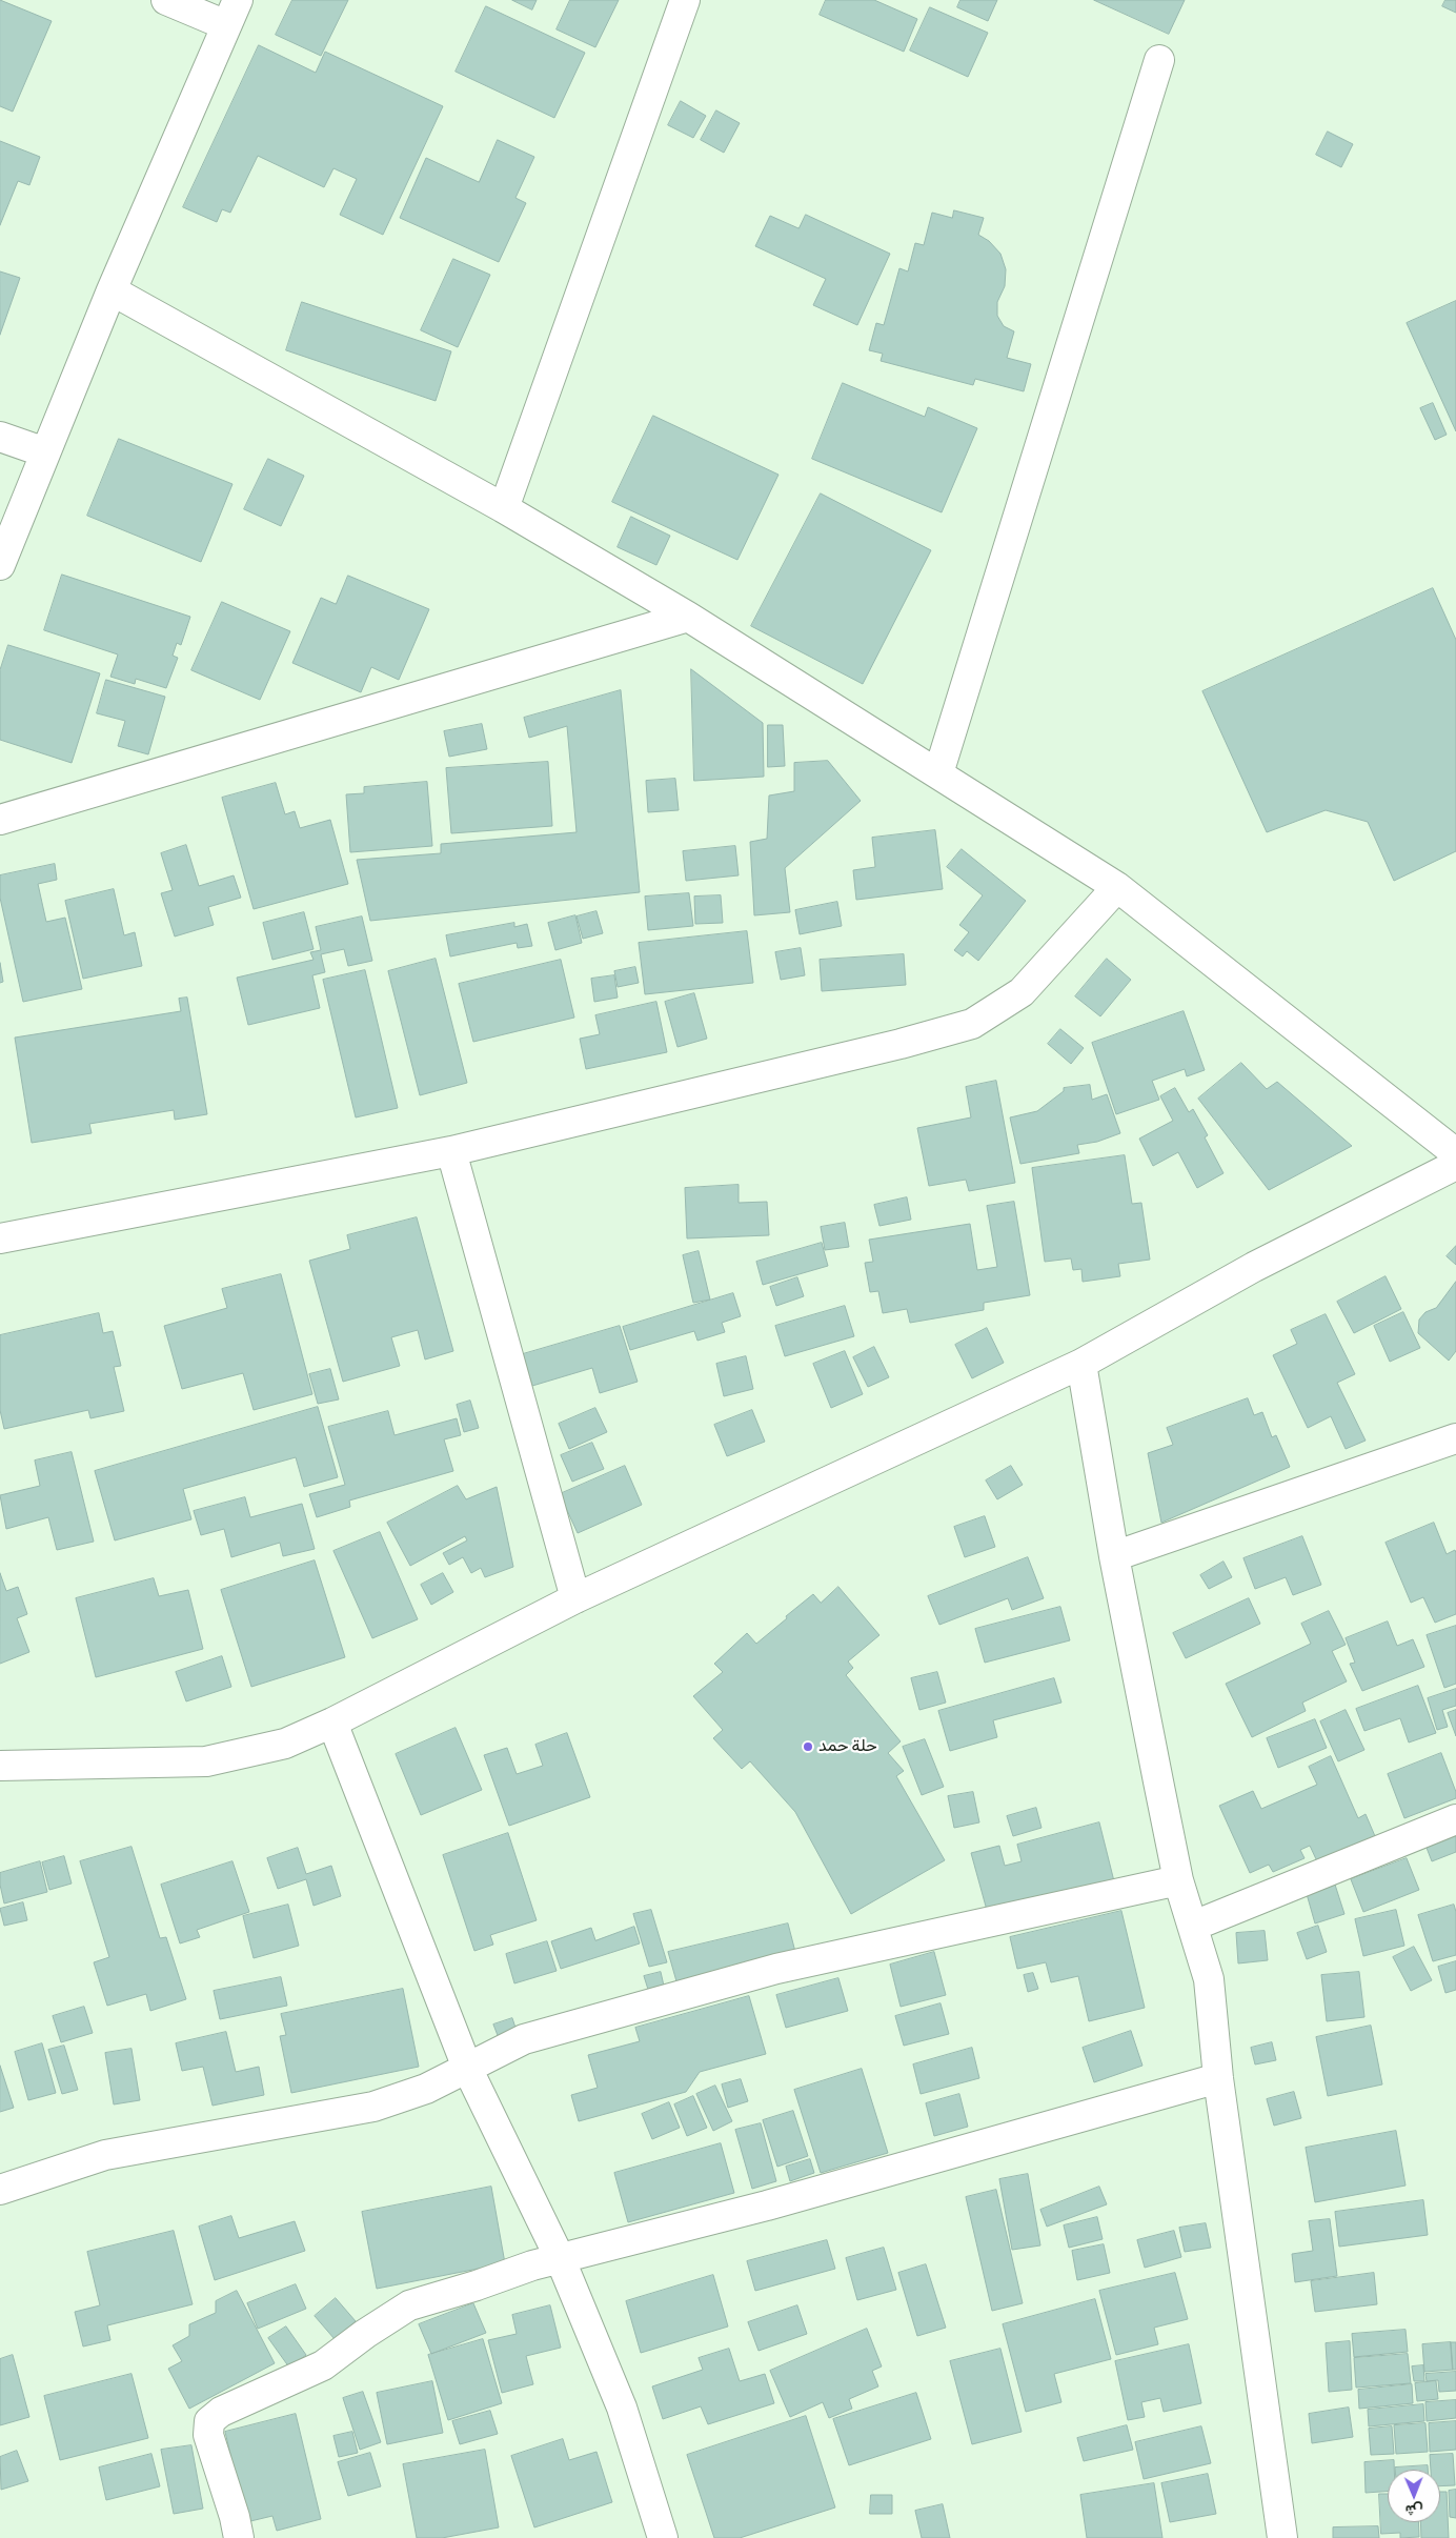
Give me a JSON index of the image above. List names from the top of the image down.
{
  "places": ["حلة حمد"],
  "north": "bottom"
}
